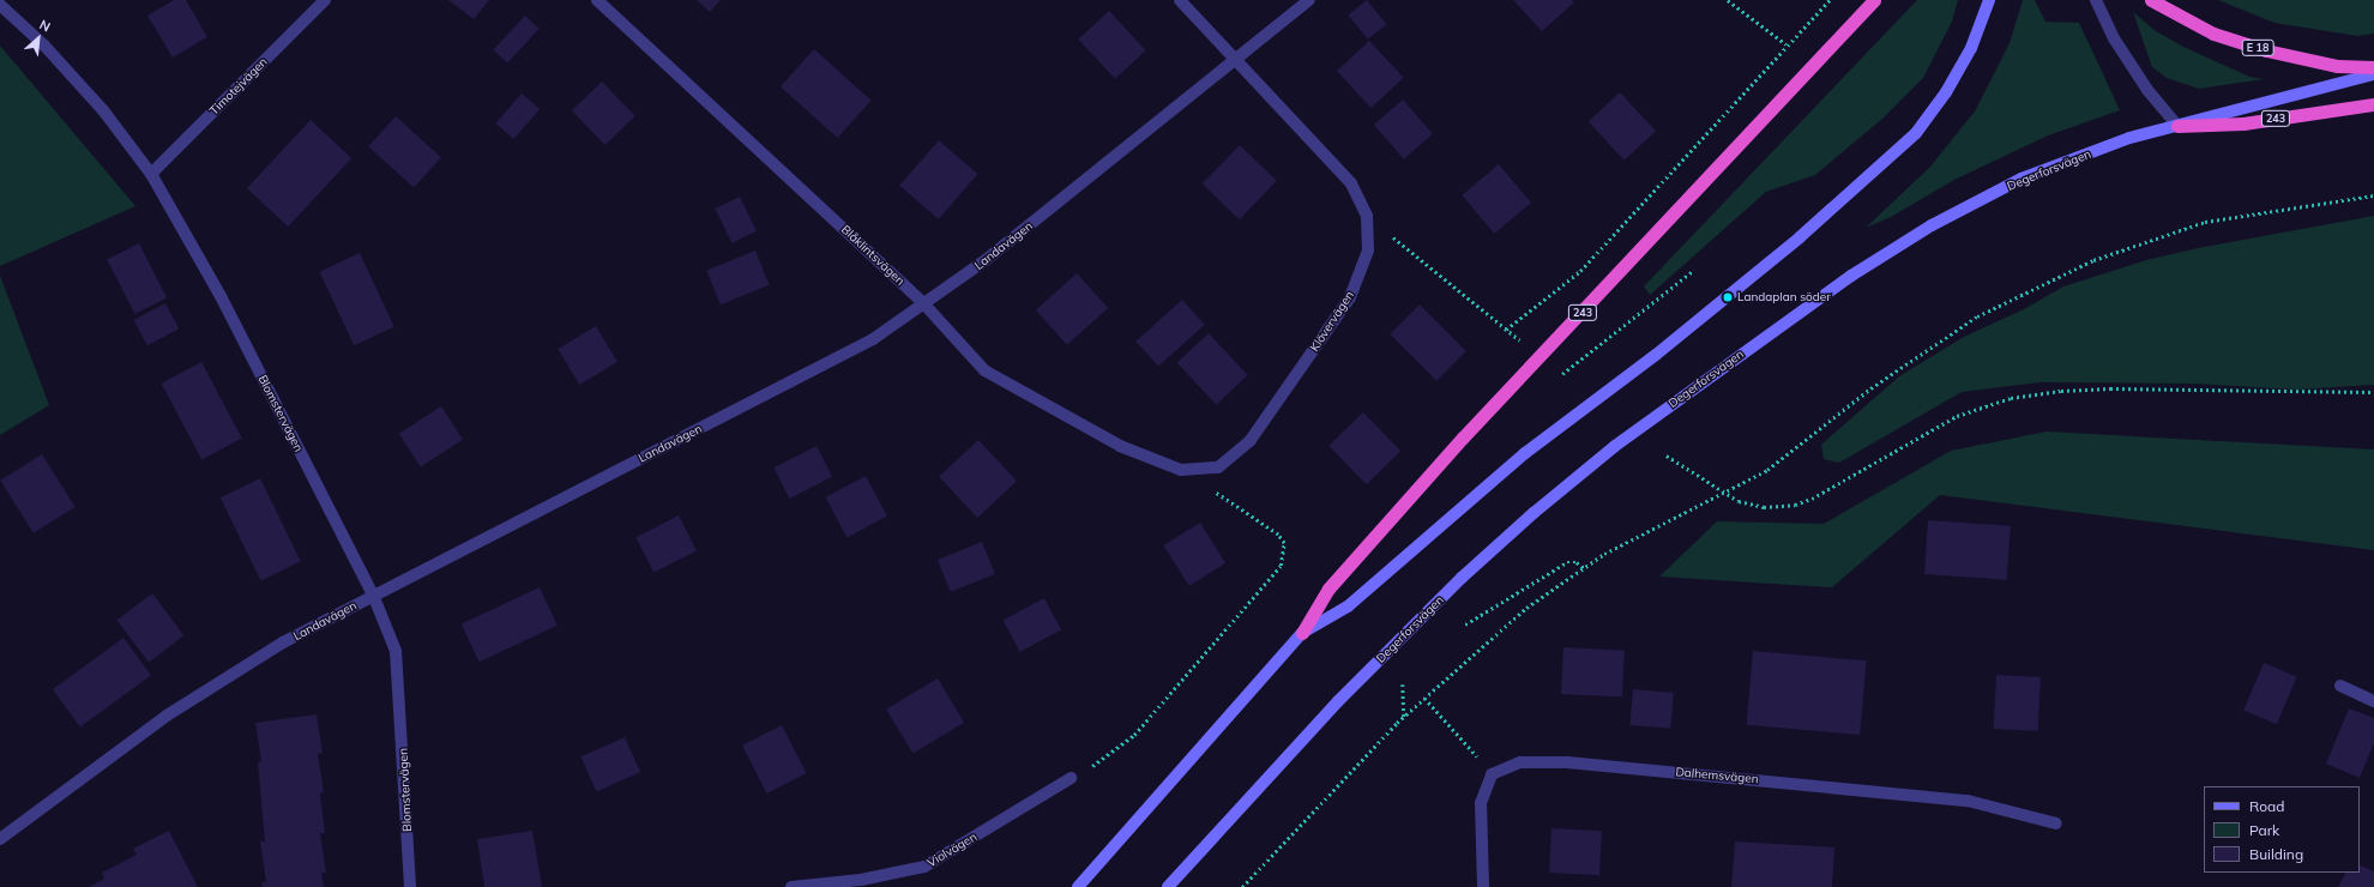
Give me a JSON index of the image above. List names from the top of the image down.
{
  "streets": {
    "highway": ["E 18", "243"],
    "main road": ["Degerforsvägen"],
    "street": [
      "Timotejvägen",
      "Landavägen",
      "Blåklintsvägen",
      "Klövervägen",
      "Blomstervägen",
      "Dalhemsvägen",
      "Violvägen"
    ]
  },
  "crossings": [
    ["Timotejvägen", "Blomstervägen"],
    ["243", "Degerforsvägen"],
    ["Landavägen", "Blåklintsvägen"],
    ["Landavägen", "Klövervägen"],
    ["Landavägen", "Blomstervägen"],
    ["Blåklintsvägen", "Klövervägen"]
  ],
  "places": ["Landaplan söder"],
  "legend": ["Road", "Park", "Building"],
  "north": "top right"
}
